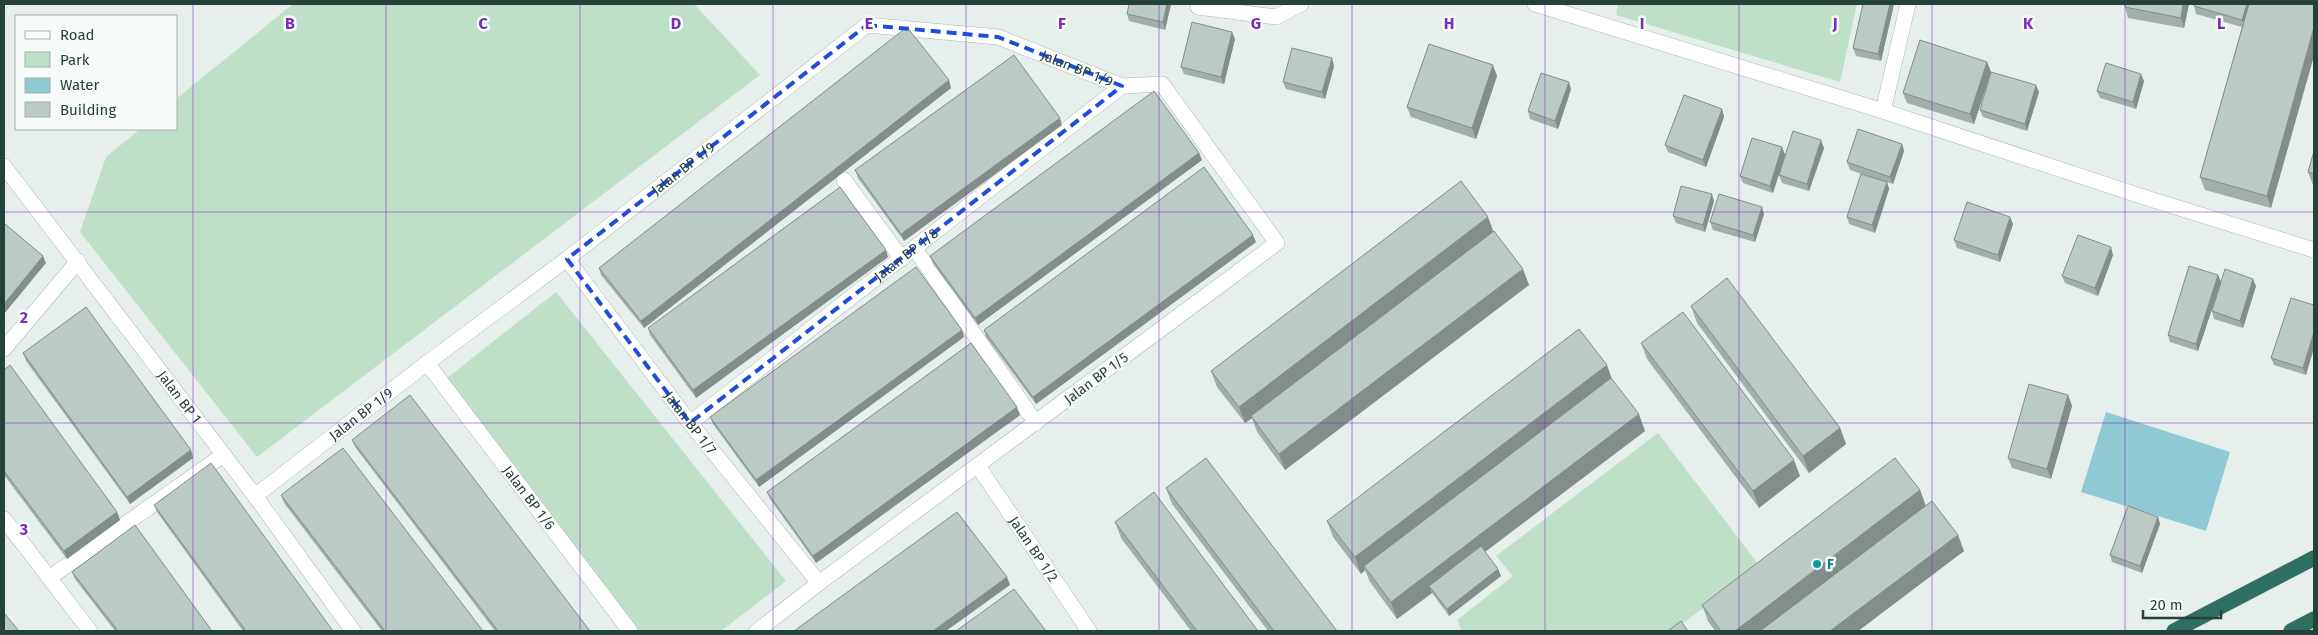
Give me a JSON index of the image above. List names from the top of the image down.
{
  "streets": {
    "street": [
      "Jalan BP 1/9",
      "Jalan BP 1/8",
      "Jalan BP 1/5",
      "Jalan BP 1",
      "Jalan BP 1/7",
      "Jalan BP 1/6",
      "Jalan BP 1/2"
    ]
  },
  "crossings": [
    ["Jalan BP 1/9", "Jalan BP 1/8"],
    ["Jalan BP 1/9", "Jalan BP 1/5"],
    ["Jalan BP 1/9", "Jalan BP 1"],
    ["Jalan BP 1/9", "Jalan BP 1/7"],
    ["Jalan BP 1/9", "Jalan BP 1/6"],
    ["Jalan BP 1/8", "Jalan BP 1/7"],
    ["Jalan BP 1/5", "Jalan BP 1/7"],
    ["Jalan BP 1/5", "Jalan BP 1/2"]
  ],
  "places": ["F"],
  "legend": [
    "Road",
    "Park",
    "Water",
    "Building"
  ],
  "scale_bar": "20 m",
  "grid": {
    "columns": [
      "B",
      "C",
      "D",
      "E",
      "F",
      "G",
      "H",
      "I",
      "J",
      "K",
      "L"
    ],
    "rows": ["2", "3"]
  }
}
